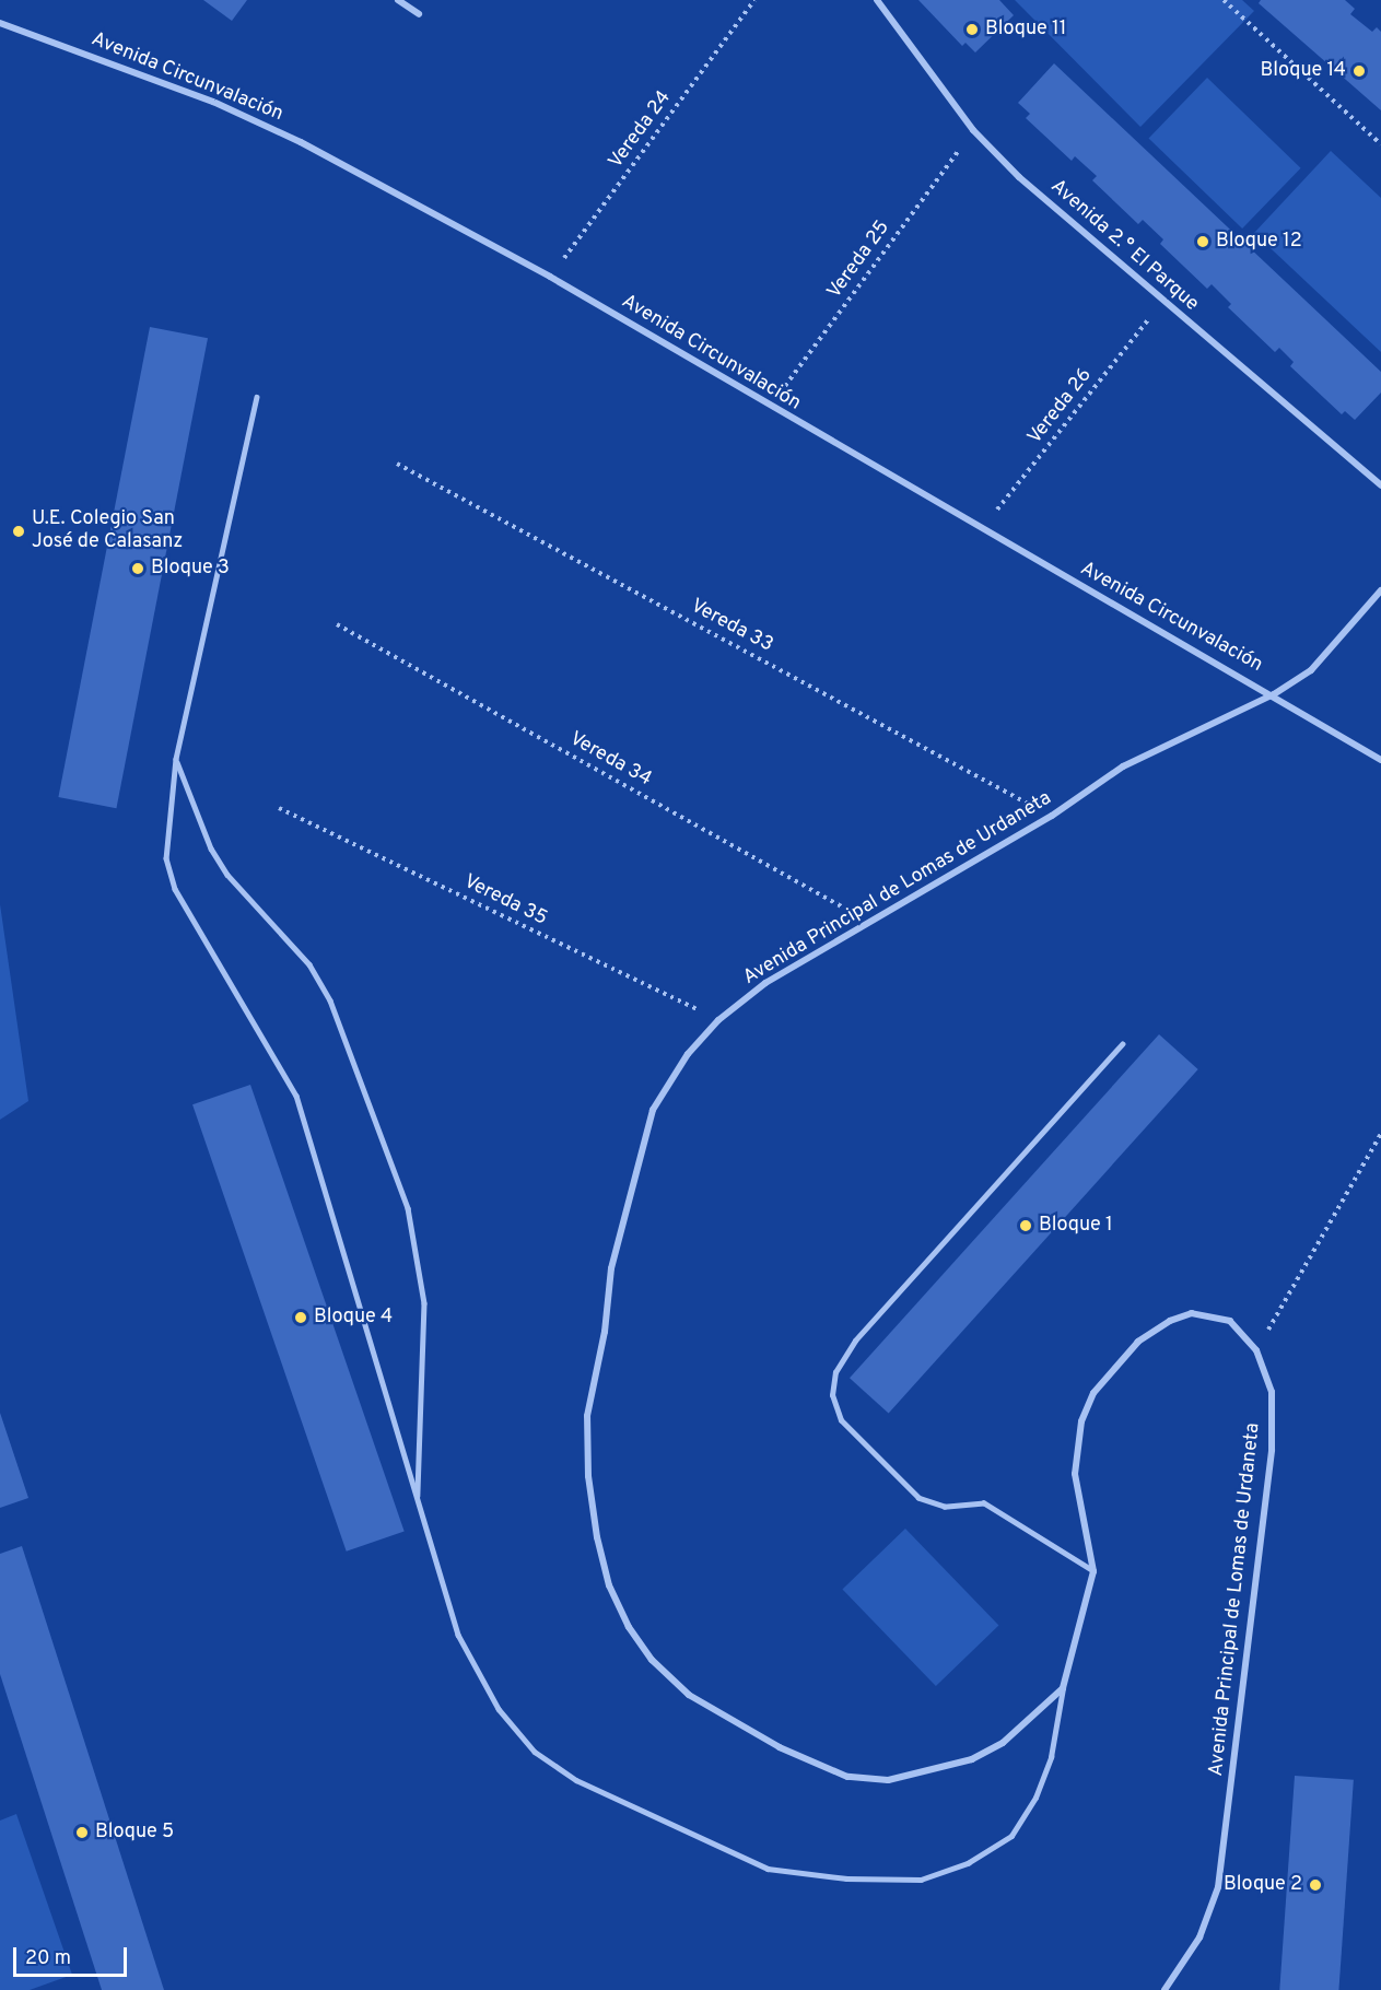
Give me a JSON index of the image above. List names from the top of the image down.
{
  "streets": {
    "street": ["Avenida Circunvalación", "Avenida 2.° El Parque", "Avenida Principal de Lomas de Urdaneta"],
    "path": [
      "Vereda 24",
      "Vereda 25",
      "Vereda 26",
      "Vereda 33",
      "Vereda 34",
      "Vereda 35"
    ]
  },
  "crossings": [
    ["Avenida Circunvalación", "Vereda 24"],
    ["Avenida Circunvalación", "Vereda 25"],
    ["Avenida Circunvalación", "Vereda 26"],
    ["Avenida Circunvalación", "Avenida Principal de Lomas de Urdaneta"],
    ["Avenida 2.° El Parque", "Vereda 25"],
    ["Avenida 2.° El Parque", "Vereda 26"],
    ["Vereda 33", "Avenida Principal de Lomas de Urdaneta"],
    ["Vereda 34", "Avenida Principal de Lomas de Urdaneta"],
    ["Avenida Principal de Lomas de Urdaneta", "Vereda 35"]
  ],
  "places": [
    "Bloque 11",
    "Bloque 14",
    "Bloque 12",
    "U.E. Colegio San José de Calasanz",
    "Bloque 3",
    "Bloque 1",
    "Bloque 4",
    "Bloque 5",
    "Bloque 2"
  ],
  "scale_bar": "20 m"
}
